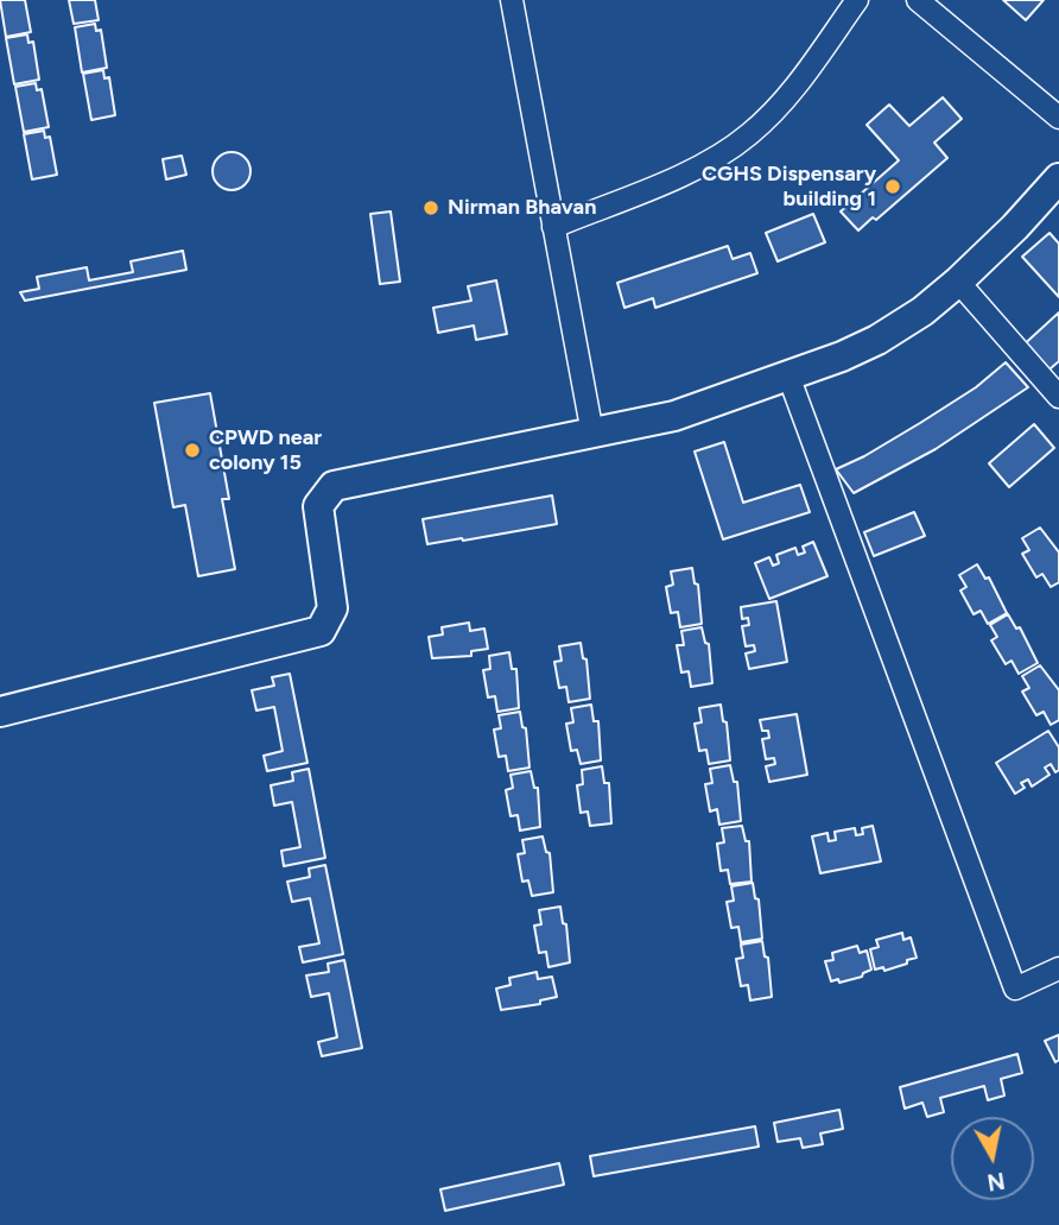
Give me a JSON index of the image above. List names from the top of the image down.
{
  "places": ["CGHS Dispensary building 1", "Nirman Bhavan", "CPWD near colony 15"],
  "north": "bottom"
}
